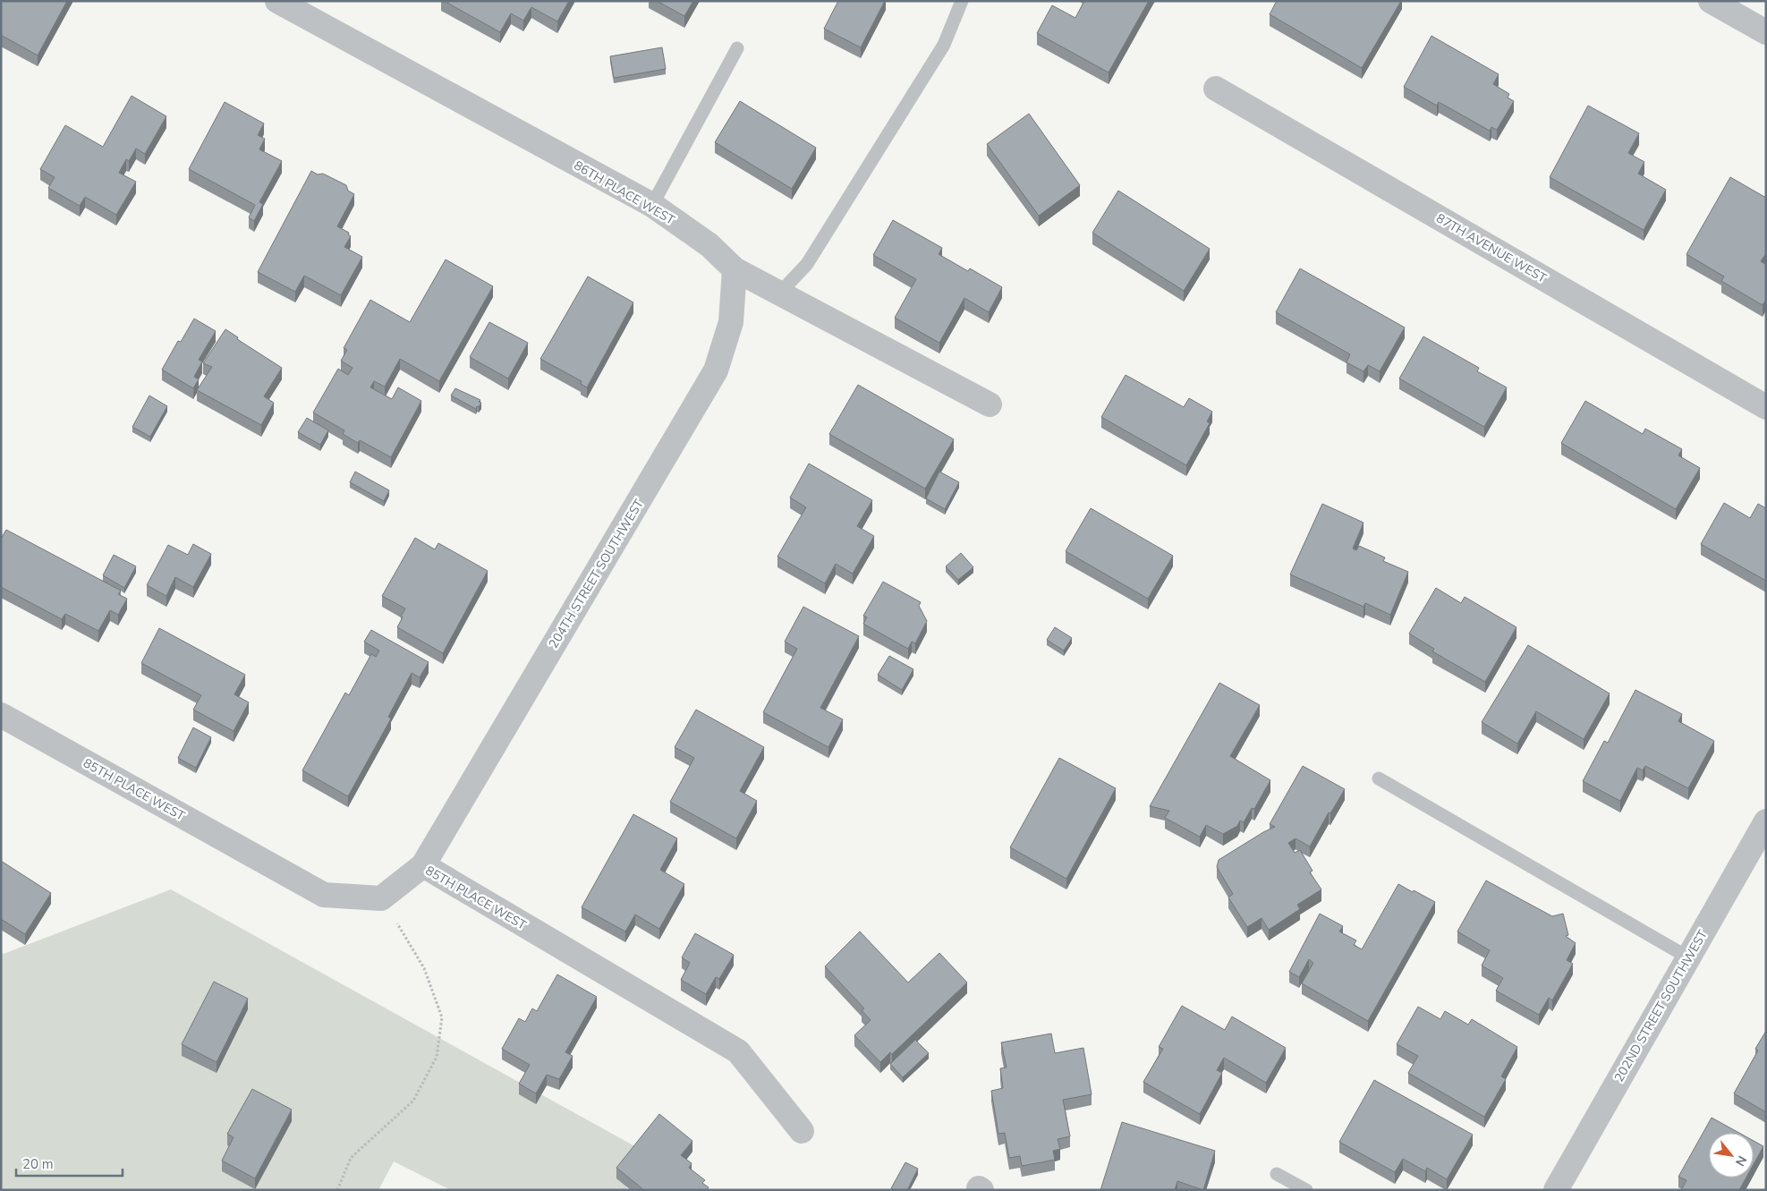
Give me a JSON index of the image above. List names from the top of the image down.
{
  "streets": {
    "street": [
      "86TH PLACE WEST",
      "87TH AVENUE WEST",
      "204TH STREET SOUTHWEST",
      "85TH PLACE WEST",
      "202ND STREET SOUTHWEST"
    ]
  },
  "crossings": [
    ["86TH PLACE WEST", "204TH STREET SOUTHWEST"],
    ["204TH STREET SOUTHWEST", "85TH PLACE WEST"]
  ],
  "scale_bar": "20 m",
  "north": "bottom right"
}
